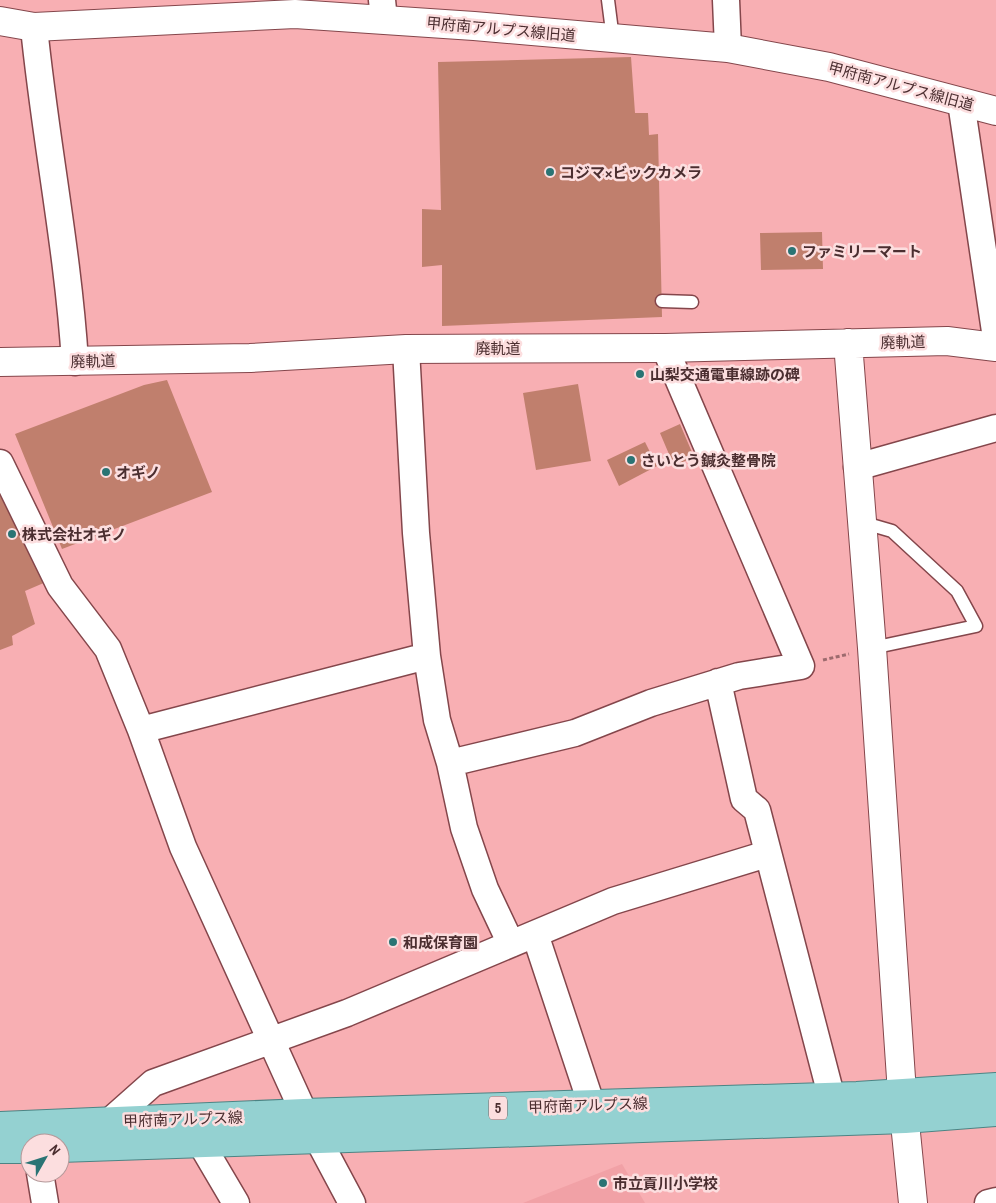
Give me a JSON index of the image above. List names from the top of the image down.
{
  "streets": {
    "main road": ["甲府南アルプス線", "5"],
    "street": ["甲府南アルプス線旧道", "廃軌道"]
  },
  "places": [
    "コジマ×ビックカメラ",
    "ファミリーマート",
    "山梨交通電車線跡の碑",
    "さいとう鍼灸整骨院",
    "オギノ",
    "株式会社オギノ",
    "和成保育園",
    "市立貢川小学校"
  ],
  "north": "top right"
}
